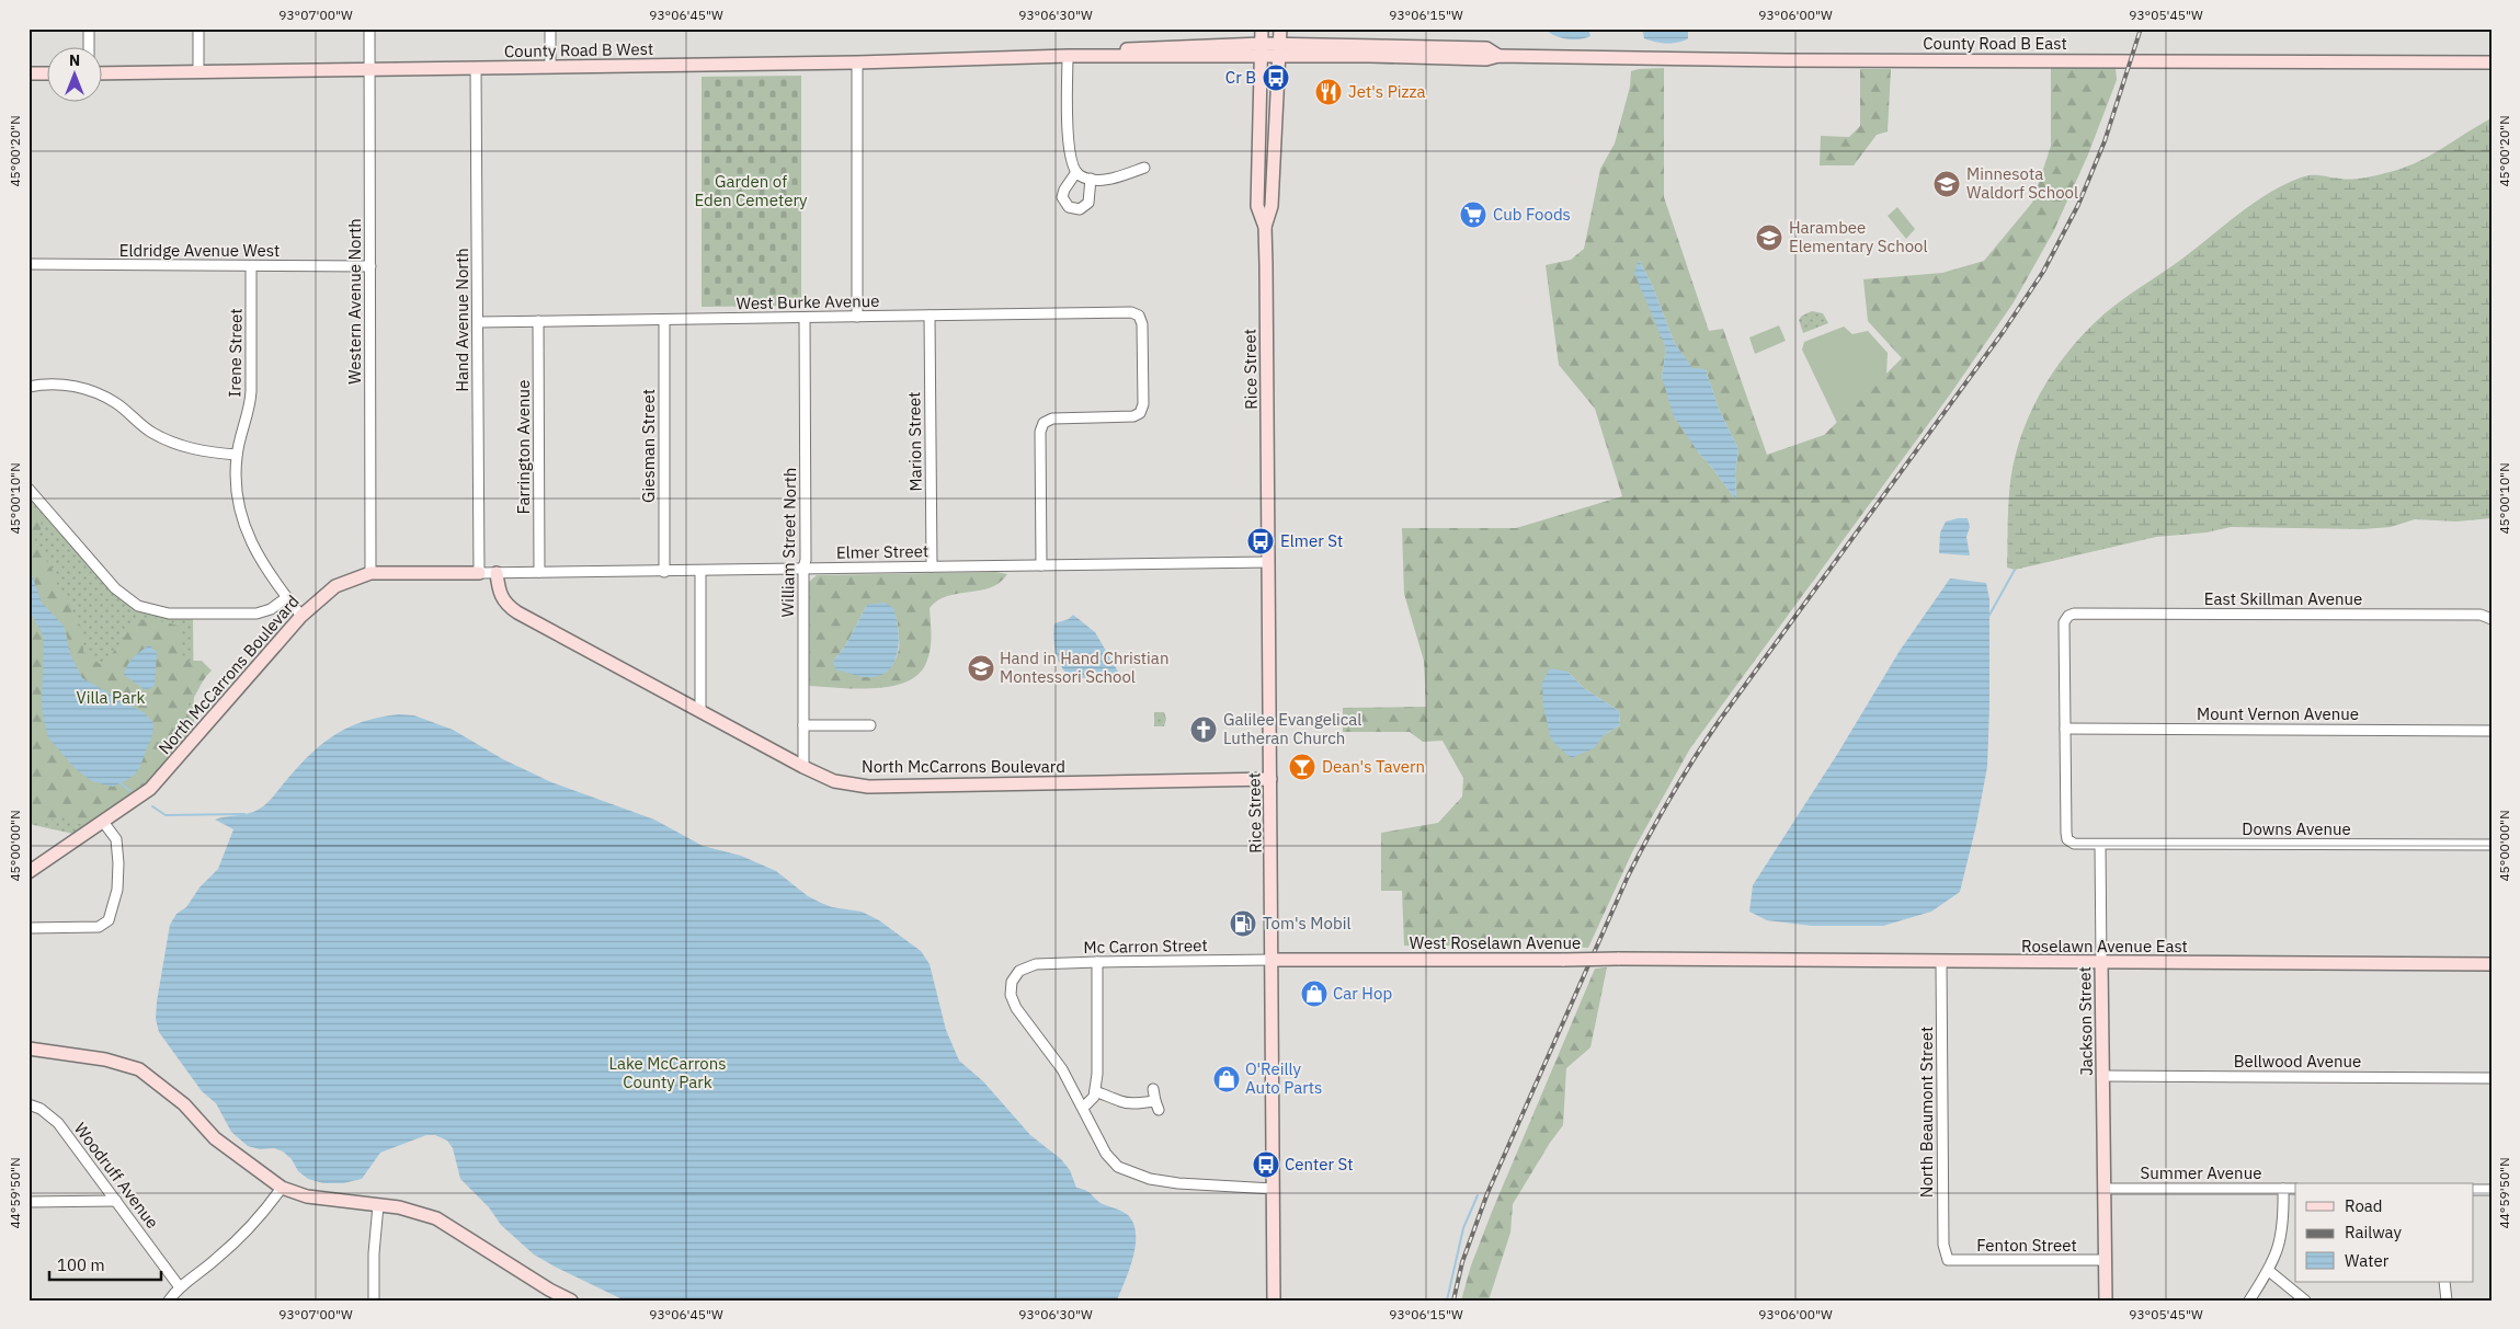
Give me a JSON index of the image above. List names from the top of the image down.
{
  "streets": {
    "street": [
      "County Road B East",
      "County Road B West",
      "Eldridge Avenue West",
      "Western Avenue North",
      "West Burke Avenue",
      "Hand Avenue North",
      "Irene Street",
      "Rice Street",
      "Marion Street",
      "Giesman Street",
      "Farrington Avenue",
      "William Street North",
      "Elmer Street",
      "East Skillman Avenue",
      "North McCarrons Boulevard",
      "Mount Vernon Avenue",
      "Downs Avenue",
      "West Roselawn Avenue",
      "Mc Carron Street",
      "Roselawn Avenue East",
      "Jackson Street",
      "Bellwood Avenue",
      "North Beaumont Street",
      "Summer Avenue",
      "Woodruff Avenue",
      "Fenton Street"
    ]
  },
  "crossings": [
    ["County Road B East", "County Road B West"],
    ["County Road B East", "Rice Street"],
    ["County Road B West", "Western Avenue North"],
    ["County Road B West", "Hand Avenue North"],
    ["County Road B West", "Rice Street"],
    ["Eldridge Avenue West", "Western Avenue North"],
    ["Eldridge Avenue West", "Irene Street"],
    ["Western Avenue North", "North McCarrons Boulevard"],
    ["West Burke Avenue", "Hand Avenue North"],
    ["West Burke Avenue", "Marion Street"],
    ["West Burke Avenue", "Giesman Street"],
    ["West Burke Avenue", "Farrington Avenue"],
    ["West Burke Avenue", "William Street North"],
    ["West Burke Avenue", "Elmer Street"],
    ["Hand Avenue North", "Elmer Street"],
    ["Hand Avenue North", "North McCarrons Boulevard"],
    ["Irene Street", "North McCarrons Boulevard"],
    ["Rice Street", "Elmer Street"],
    ["Rice Street", "North McCarrons Boulevard"],
    ["Rice Street", "West Roselawn Avenue"],
    ["Rice Street", "Mc Carron Street"],
    ["Marion Street", "Elmer Street"],
    ["Giesman Street", "Elmer Street"],
    ["Farrington Avenue", "Elmer Street"],
    ["William Street North", "Elmer Street"],
    ["William Street North", "North McCarrons Boulevard"],
    ["Elmer Street", "North McCarrons Boulevard"],
    ["East Skillman Avenue", "Mount Vernon Avenue"],
    ["Downs Avenue", "Jackson Street"],
    ["West Roselawn Avenue", "Mc Carron Street"],
    ["West Roselawn Avenue", "Roselawn Avenue East"],
    ["Roselawn Avenue East", "Jackson Street"],
    ["Roselawn Avenue East", "North Beaumont Street"],
    ["Jackson Street", "Bellwood Avenue"],
    ["Jackson Street", "Summer Avenue"],
    ["Jackson Street", "Fenton Street"],
    ["North Beaumont Street", "Fenton Street"]
  ],
  "parks": ["Garden of Eden Cemetery", "Villa Park", "Lake McCarrons County Park"],
  "places": {
    "bus stop": ["Cr B", "Elmer St", "Center St"],
    "restaurant": ["Jet's Pizza"],
    "school or university": ["Minnesota Waldorf School", "Harambee Elementary School", "Hand in Hand Christian Montessori School"],
    "supermarket": ["Cub Foods"],
    "church": ["Galilee Evangelical Lutheran Church"],
    "bar": ["Dean's Tavern"],
    "fuel station": ["Tom's Mobil"],
    "shop": ["Car Hop", "O'Reilly Auto Parts"]
  },
  "legend": ["Road", "Railway", "Water"],
  "scale_bar": "100 m",
  "north": "top",
  "coordinates": [
    "93°07'00\"W",
    "93°06'45\"W",
    "93°06'30\"W",
    "93°06'15\"W",
    "93°06'00\"W",
    "93°05'45\"W",
    "45°00'20\"N",
    "45°00'10\"N",
    "45°00'00\"N",
    "44°59'50\"N"
  ]
}
